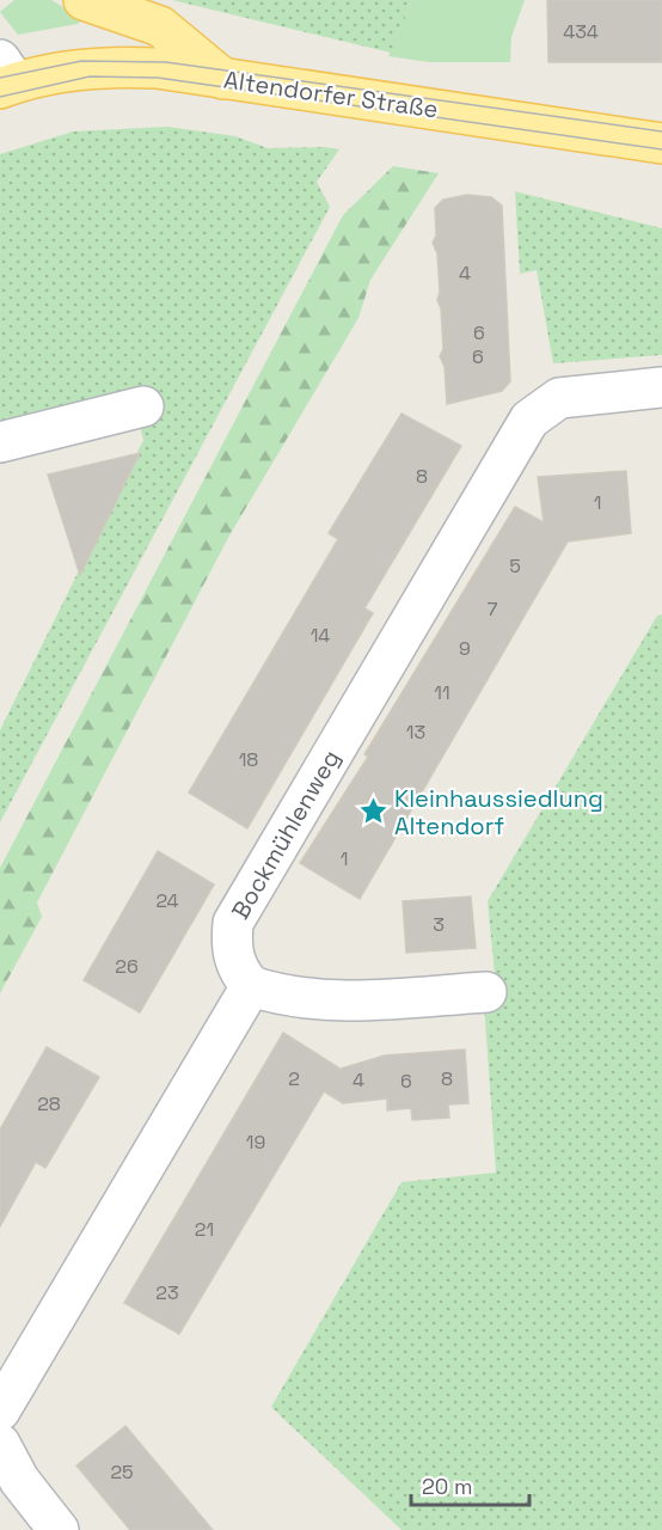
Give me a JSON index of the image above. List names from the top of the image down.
{
  "streets": {
    "main road": ["Altendorfer Straße"],
    "street": ["Bockmühlenweg"]
  },
  "places": {
    "place": ["Kleinhaussiedlung Altendorf"]
  },
  "house_numbers": [
    "434",
    "4",
    "6",
    "6",
    "8",
    "1",
    "5",
    "7",
    "14",
    "9",
    "11",
    "13",
    "18",
    "1",
    "24",
    "3",
    "26",
    "2",
    "8",
    "4",
    "6",
    "28",
    "19",
    "21",
    "23",
    "25"
  ],
  "scale_bar": "20 m"
}
